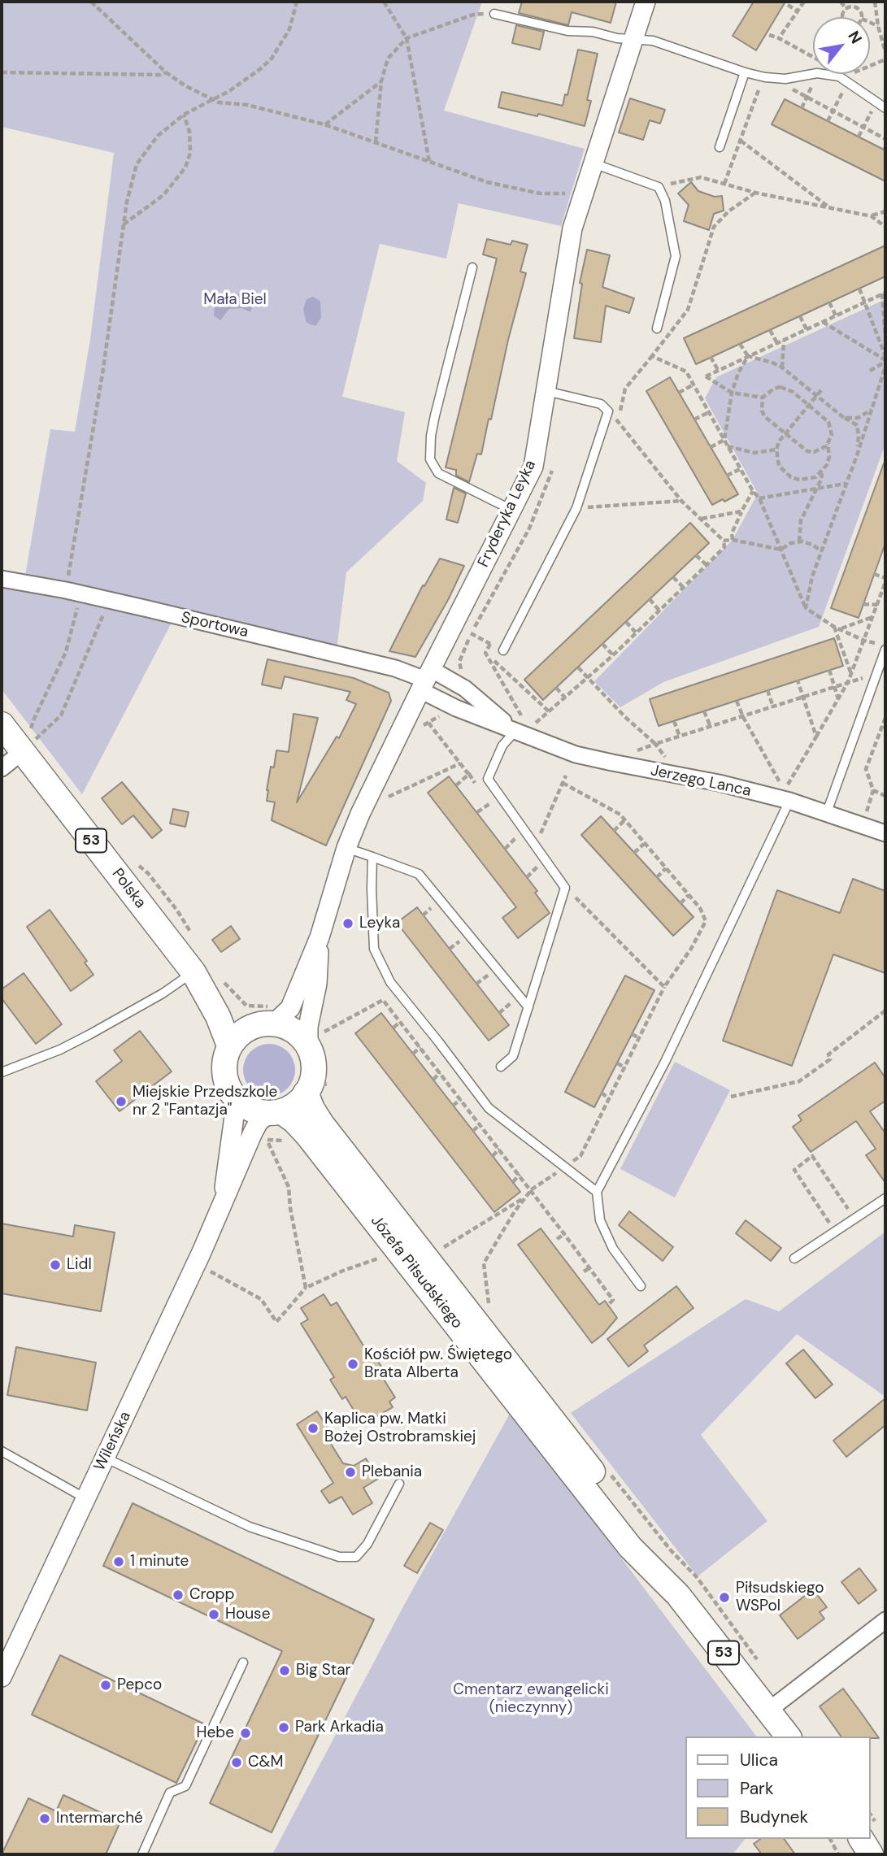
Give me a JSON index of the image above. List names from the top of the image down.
{
  "streets": {
    "main road": ["53", "Polska", "Józefa Piłsudskiego"],
    "street": [
      "Fryderyka Leyka",
      "Sportowa",
      "Jerzego Lanca",
      "Wileńska"
    ]
  },
  "crossings": [
    ["Fryderyka Leyka", "Sportowa"],
    ["Fryderyka Leyka", "Jerzego Lanca"],
    ["Fryderyka Leyka", "53"],
    ["Fryderyka Leyka", "Polska"],
    ["Fryderyka Leyka", "Józefa Piłsudskiego"],
    ["Fryderyka Leyka", "Wileńska"],
    ["Sportowa", "Jerzego Lanca"],
    ["53", "Polska"],
    ["53", "Józefa Piłsudskiego"],
    ["53", "Wileńska"],
    ["Polska", "Józefa Piłsudskiego"],
    ["Polska", "Wileńska"],
    ["Józefa Piłsudskiego", "Wileńska"]
  ],
  "parks": ["Mała Biel", "Cmentarz ewangelicki (nieczynny)"],
  "places": [
    "Leyka",
    "Miejskie Przedszkole nr 2 \"Fantazja\"",
    "Lidl",
    "Kościół pw. Świętego Brata Alberta",
    "Kaplica pw. Matki Bożej Ostrobramskiej",
    "Plebania",
    "1 minute",
    "Cropp",
    "Piłsudskiego WSPol",
    "House",
    "Big Star",
    "Pepco",
    "Park Arkadia",
    "Hebe",
    "C&M",
    "Intermarché"
  ],
  "legend": ["Ulica", "Park", "Budynek"],
  "north": "top right"
}
